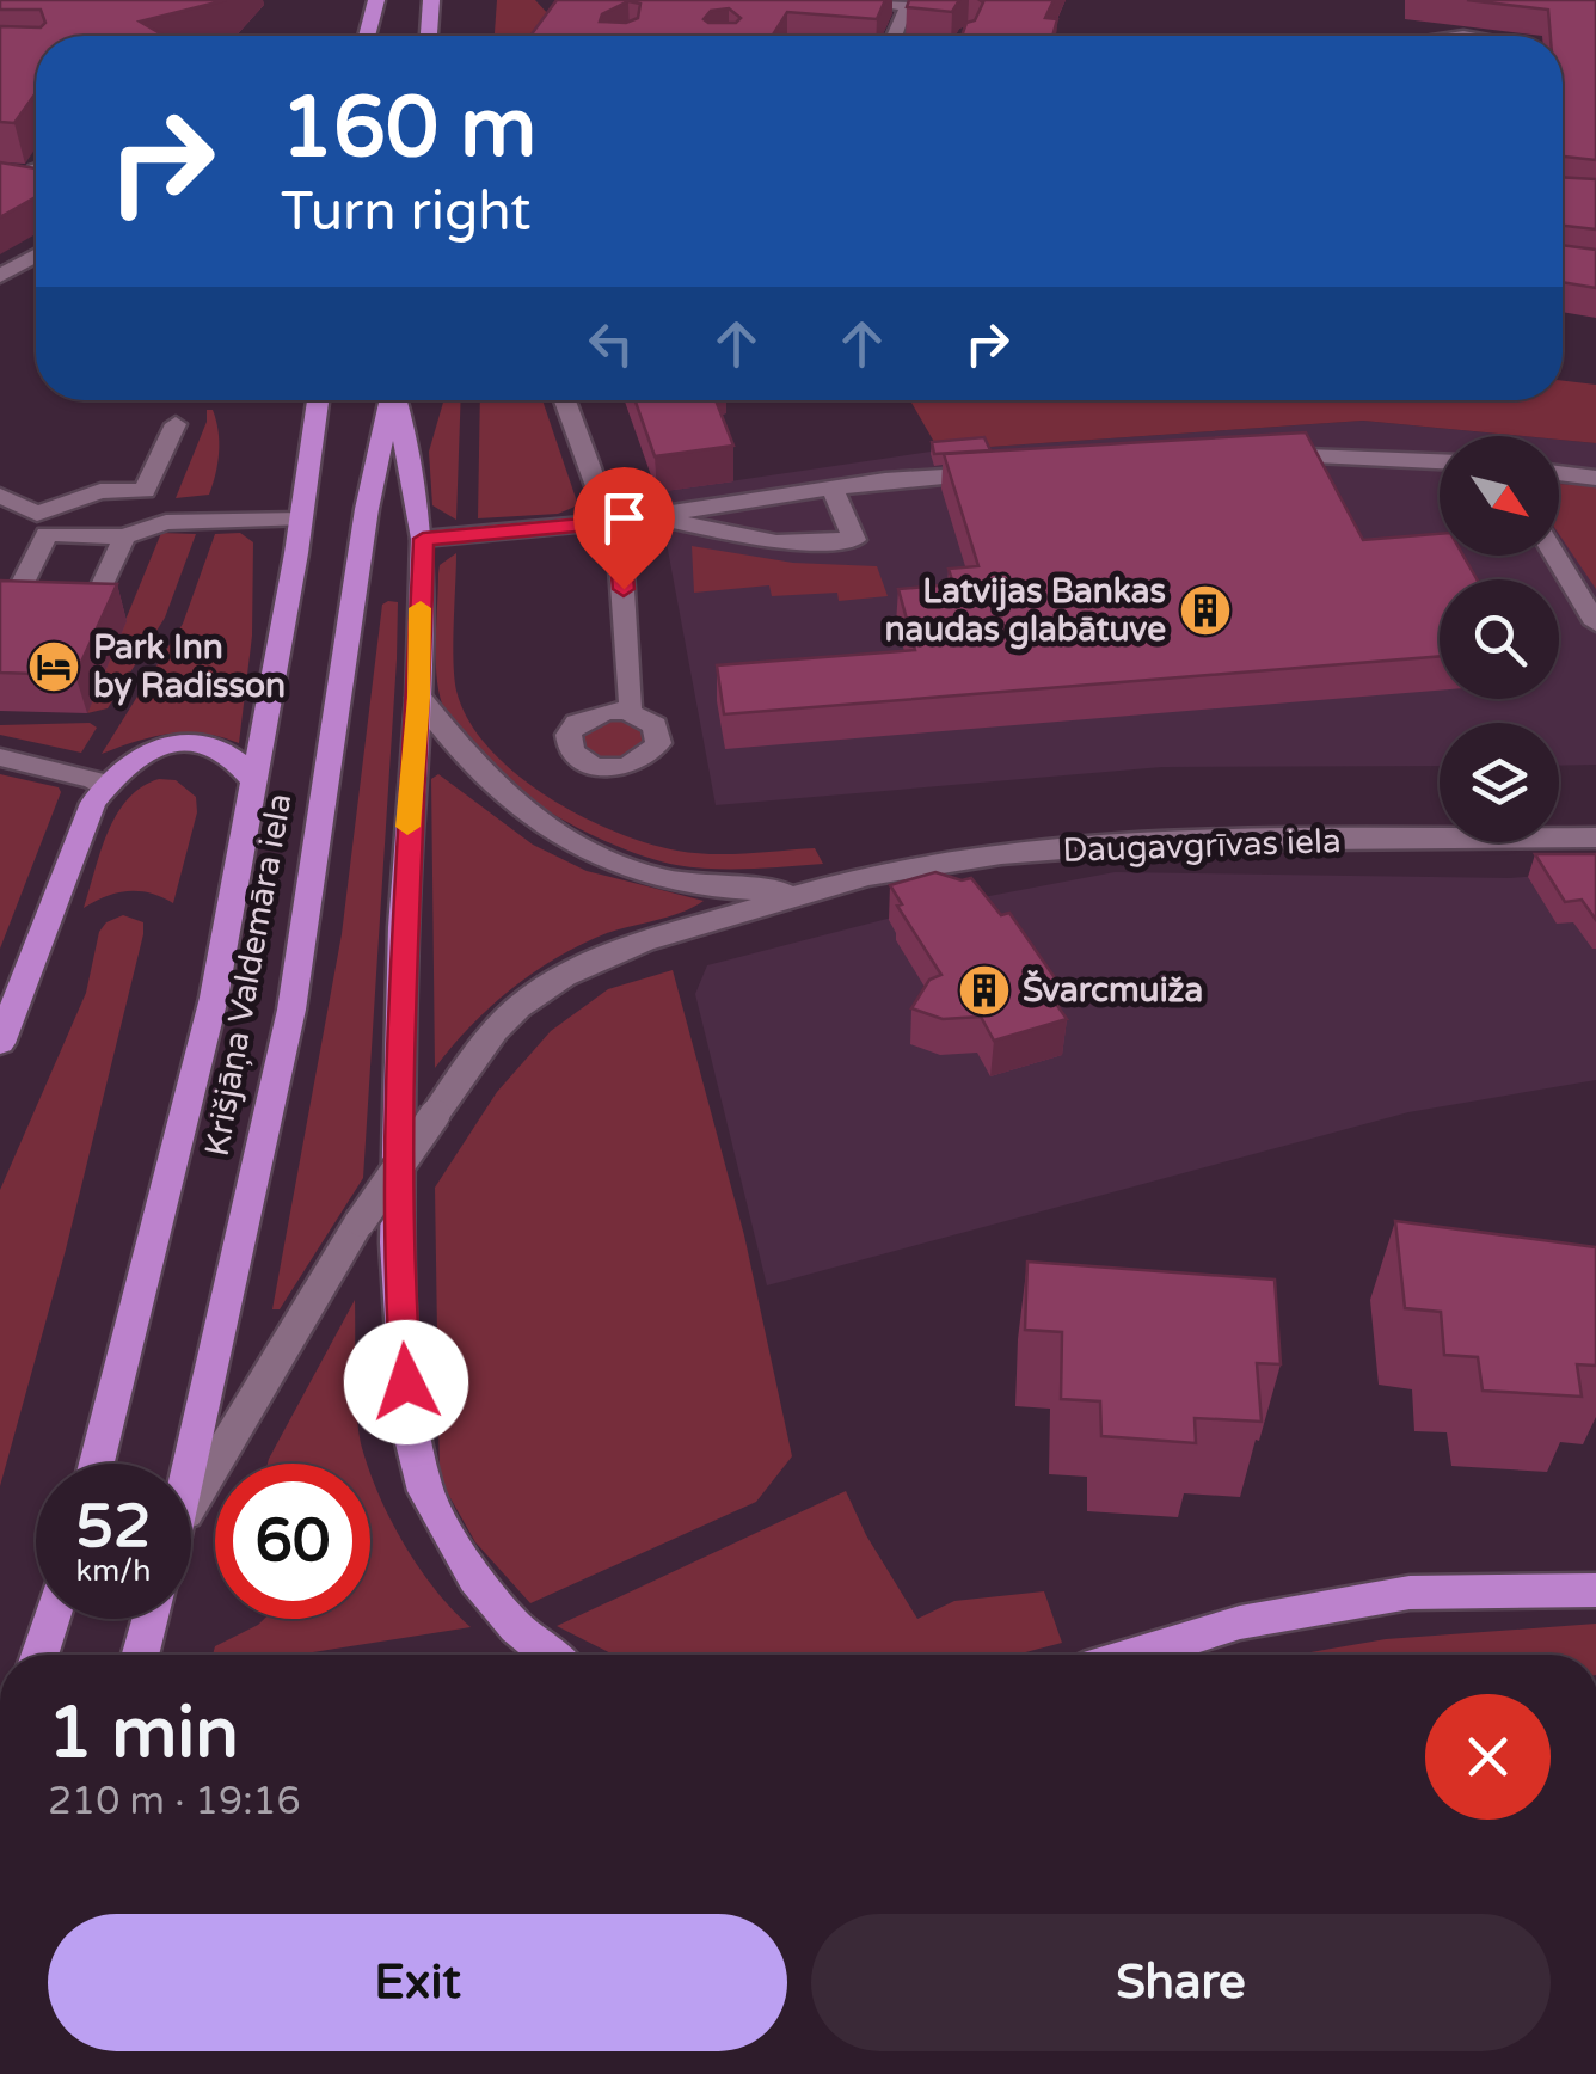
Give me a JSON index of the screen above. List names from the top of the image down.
{
  "streets": {
    "main road": ["Krišjāņa Valdemāra iela"],
    "street": ["Daugavgrīvas iela"]
  },
  "places": {
    "building": ["Latvijas Bankas naudas glabātuve", "Švarcmuiža"],
    "hotel": ["Park Inn by Radisson"]
  },
  "north": "bottom right",
  "page": {
    "turn": ["160 m", "Turn right"],
    "speed": "52 km/h",
    "limit": "60",
    "heading": ["1 min", "210 m · 19:16"],
    "buttons": ["Exit", "Share"]
  }
}
